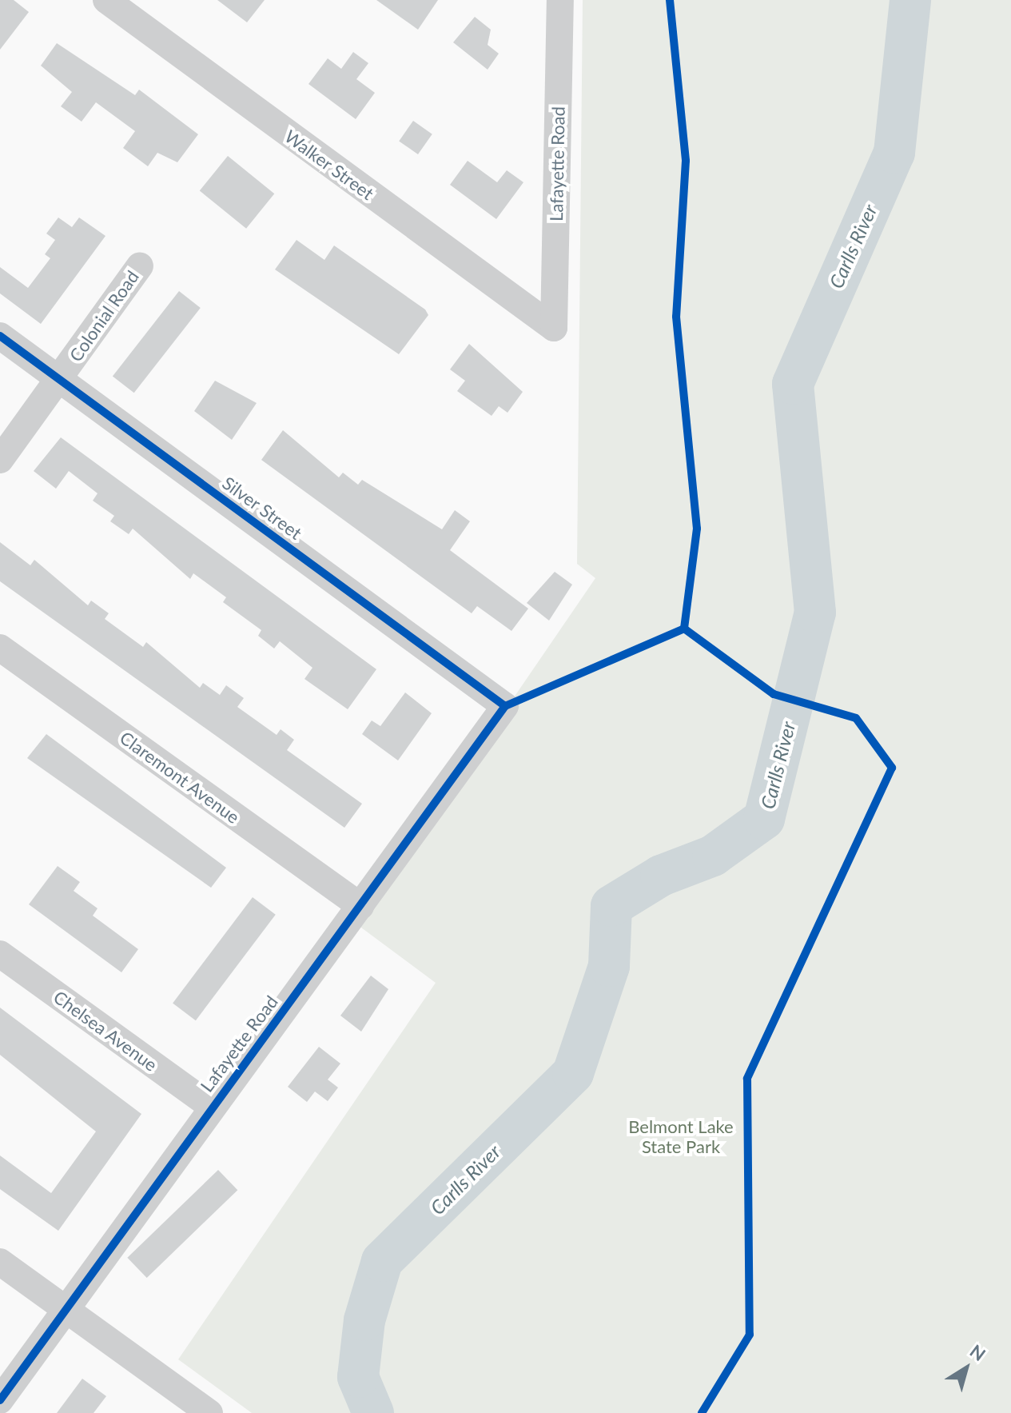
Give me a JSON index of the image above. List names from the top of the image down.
{
  "streets": {
    "street": [
      "Lafayette Road",
      "Walker Street",
      "Colonial Road",
      "Silver Street",
      "Claremont Avenue",
      "Chelsea Avenue"
    ]
  },
  "crossings": [
    ["Lafayette Road", "Walker Street"],
    ["Lafayette Road", "Silver Street"],
    ["Lafayette Road", "Claremont Avenue"],
    ["Lafayette Road", "Chelsea Avenue"],
    ["Colonial Road", "Silver Street"]
  ],
  "water": ["Carlls River"],
  "parks": ["Belmont Lake State Park"],
  "north": "top right"
}
